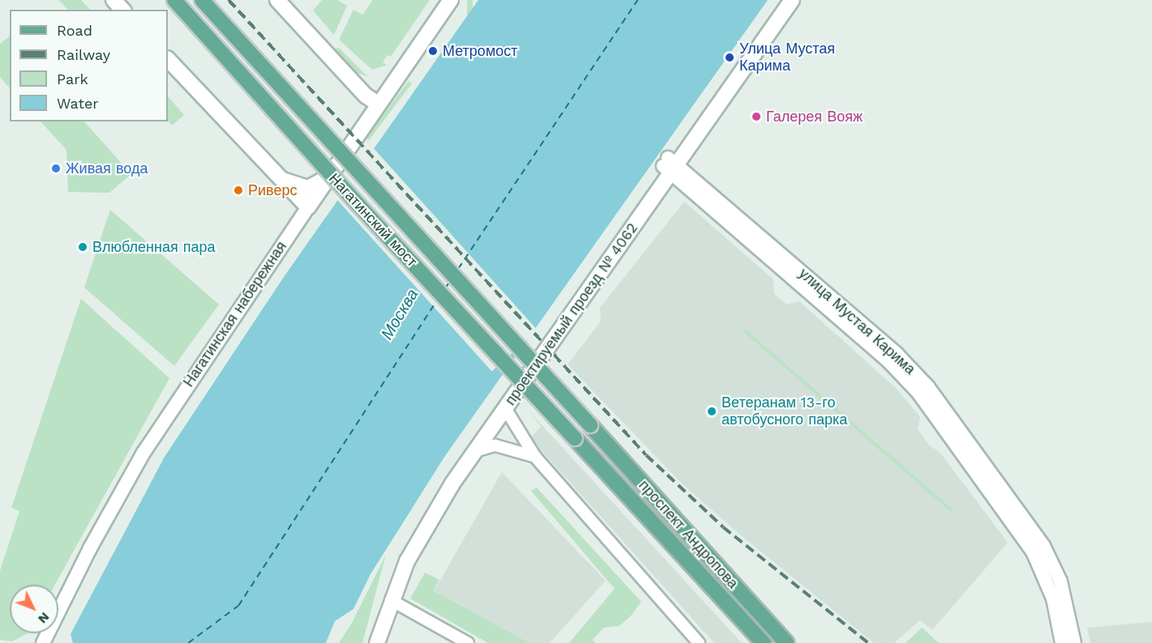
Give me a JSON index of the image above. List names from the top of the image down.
{
  "streets": {
    "main road": [
      "Нагатинский мост",
      "Нагатинская набережная",
      "проектируемый проезд № 4062",
      "проспект Андропова"
    ],
    "street": ["улица Мустая Карима"]
  },
  "crossings": [
    ["Нагатинский мост", "проспект Андропова"],
    ["проектируемый проезд № 4062", "улица Мустая Карима"]
  ],
  "water": ["Москва"],
  "places": [
    "Метромост",
    "Улица Мустая Карима",
    "Галерея Вояж",
    "Живая вода",
    "Риверс",
    "Влюбленная пара",
    "Ветеранам 13-го автобусного парка"
  ],
  "legend": [
    "Road",
    "Railway",
    "Park",
    "Water"
  ],
  "north": "bottom right"
}
